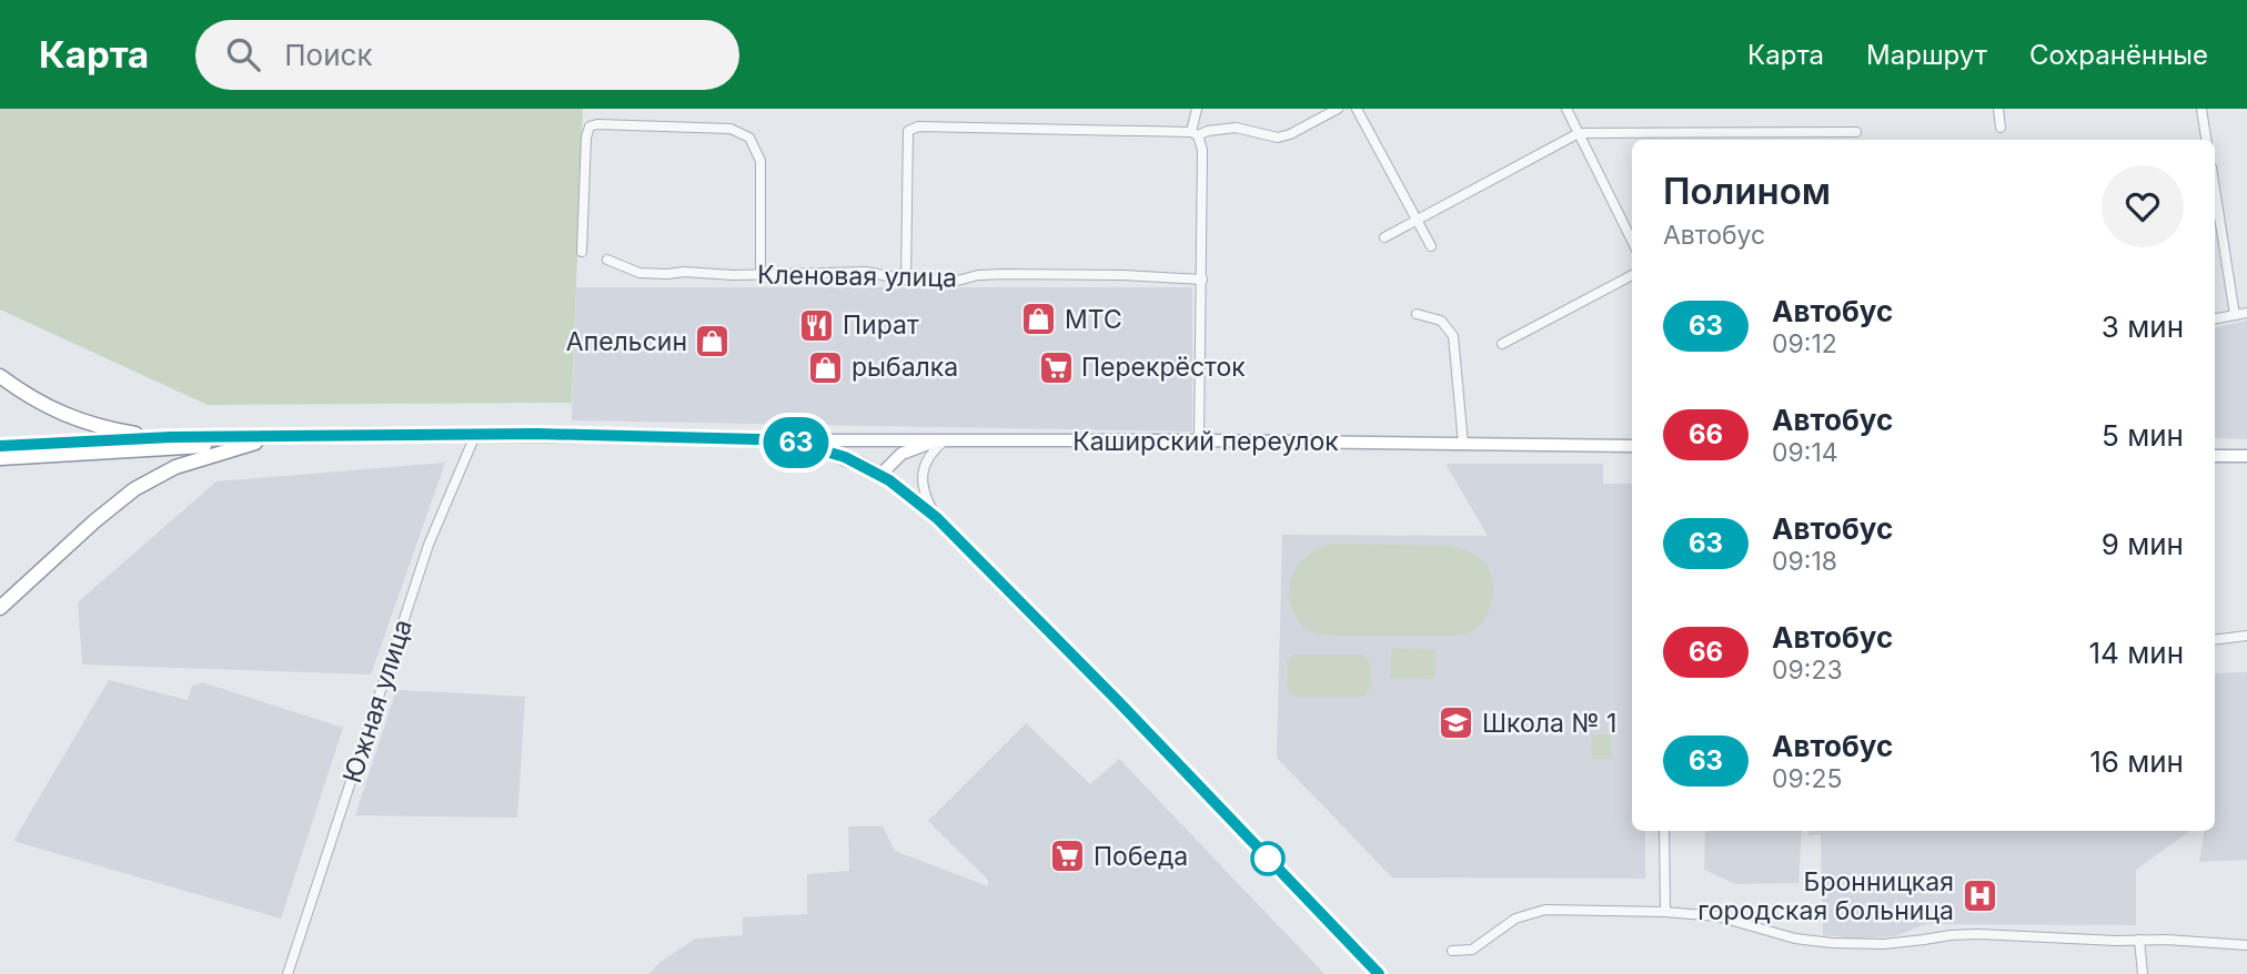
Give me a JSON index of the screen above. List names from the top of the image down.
{
  "streets": {
    "main road": ["Каширский переулок"],
    "street": ["Кленовая улица", "Южная улица"]
  },
  "places": {
    "shop": ["МТС", "Апельсин", "рыбалка"],
    "restaurant": ["Пират"],
    "supermarket": ["Перекрёсток", "Победа"],
    "school or university": ["Школа № 1"],
    "hospital": ["Бронницкая городская больница"]
  },
  "lines": ["bus line 63"],
  "page": {
    "header": "Карта",
    "search": "Поиск",
    "nav": ["Карта", "Маршрут", "Сохранённые"],
    "on_map": "63",
    "heading": ["Полином", "Автобус"],
    "list": [
      {
        "mark": "63",
        "name": "Автобус",
        "note": "09:12",
        "value": "3 мин"
      },
      {
        "mark": "66",
        "name": "Автобус",
        "note": "09:14",
        "value": "5 мин"
      },
      {
        "mark": "63",
        "name": "Автобус",
        "note": "09:18",
        "value": "9 мин"
      },
      {
        "mark": "66",
        "name": "Автобус",
        "note": "09:23",
        "value": "14 мин"
      },
      {
        "mark": "63",
        "name": "Автобус",
        "note": "09:25",
        "value": "16 мин"
      }
    ]
  }
}
